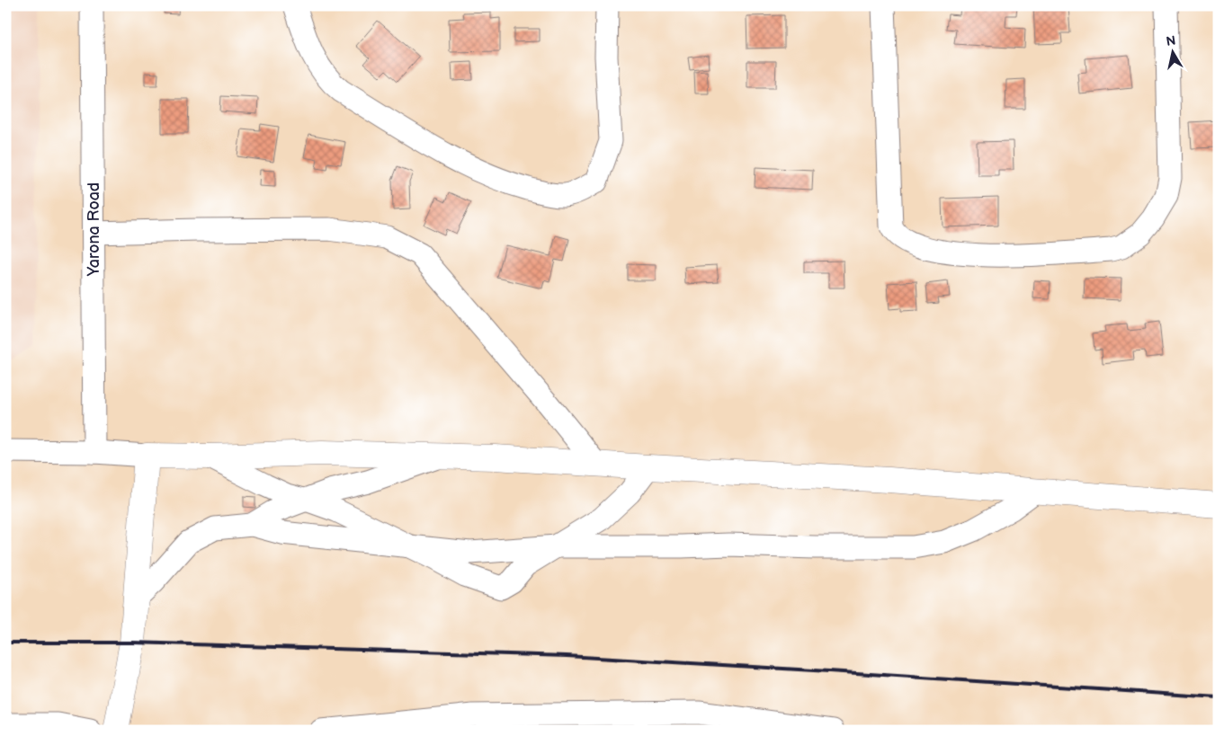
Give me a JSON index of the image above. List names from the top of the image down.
{
  "streets": {
    "street": ["Yarona Road"]
  },
  "north": "top"
}
